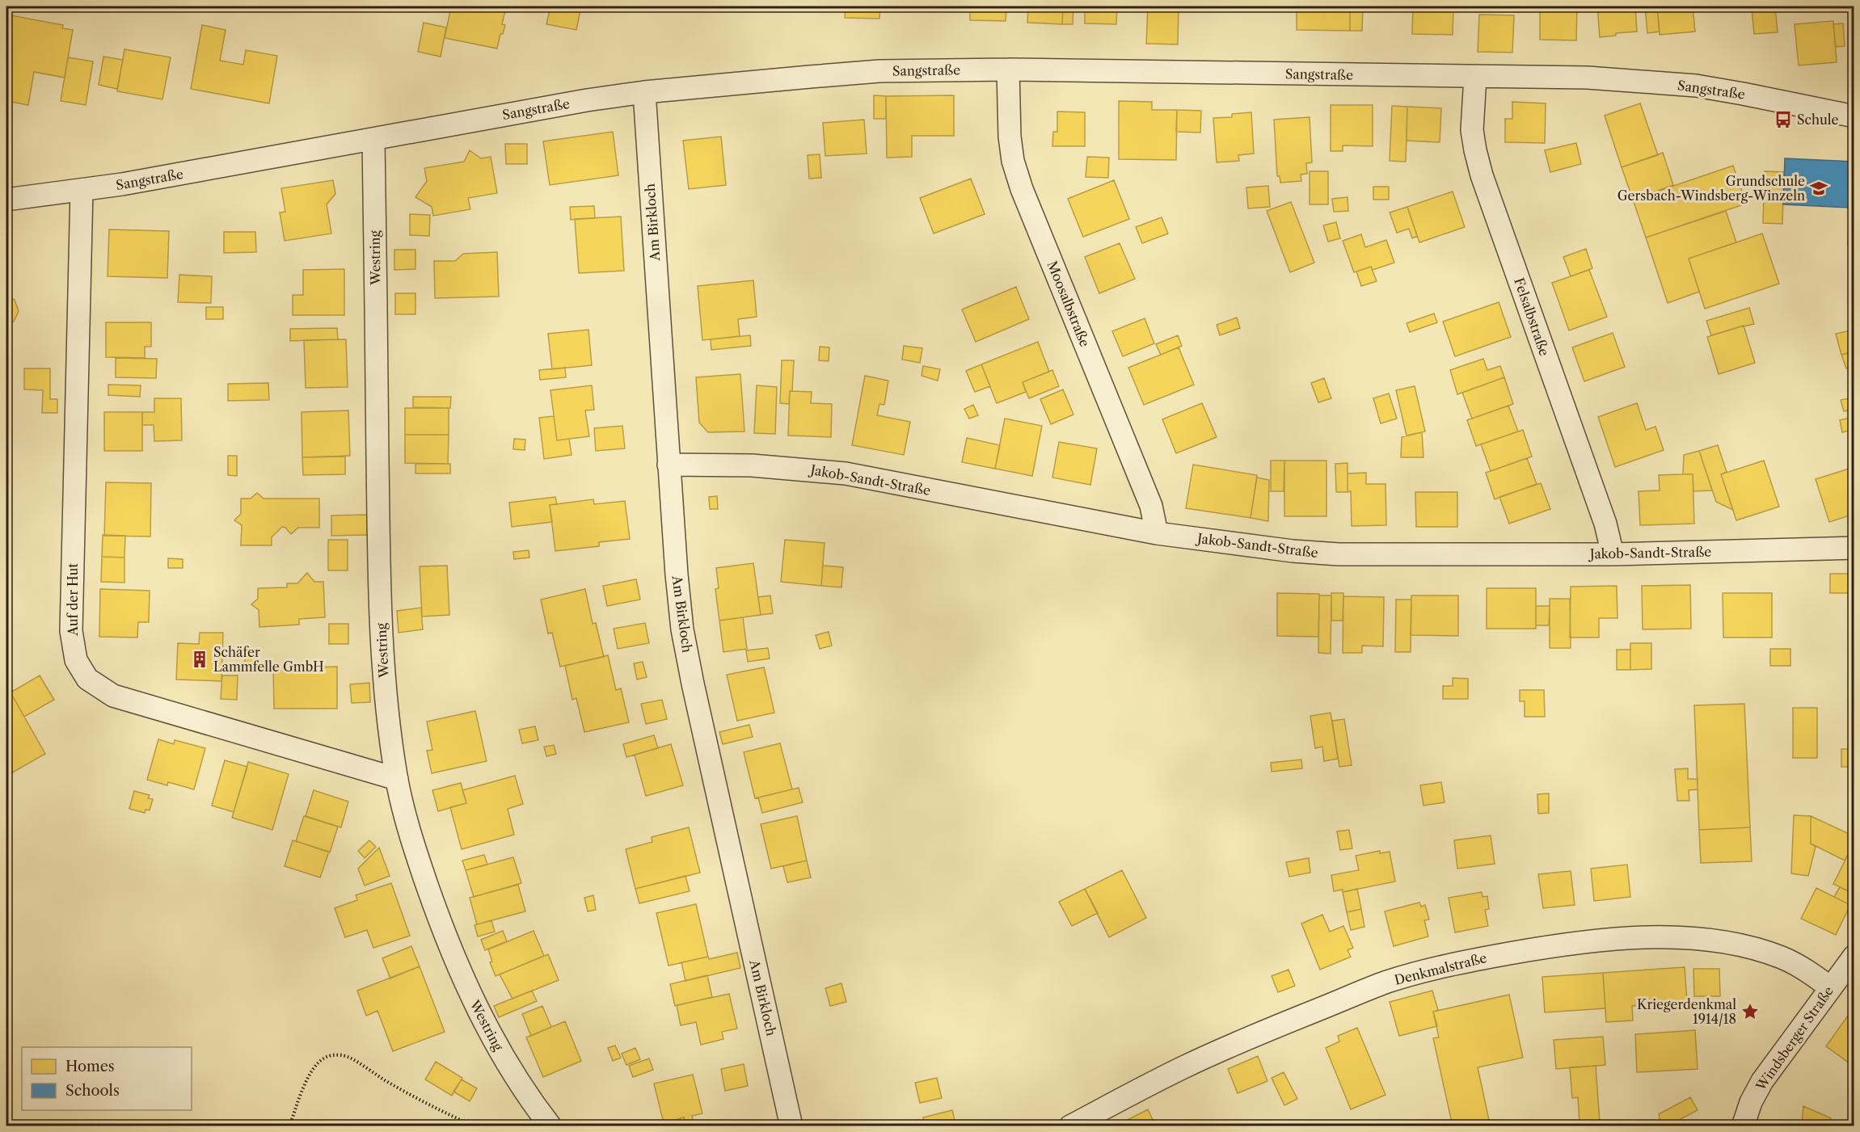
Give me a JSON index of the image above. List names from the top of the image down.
{
  "streets": {
    "street": [
      "Sangstraße",
      "Am Birkloch",
      "Westring",
      "Moosalbstraße",
      "Felsalbstraße",
      "Jakob-Sandt-Straße",
      "Auf der Hut",
      "Denkmalstraße",
      "Windsberger Straße"
    ]
  },
  "crossings": [
    ["Sangstraße", "Am Birkloch"],
    ["Sangstraße", "Westring"],
    ["Sangstraße", "Moosalbstraße"],
    ["Sangstraße", "Felsalbstraße"],
    ["Sangstraße", "Auf der Hut"],
    ["Am Birkloch", "Jakob-Sandt-Straße"],
    ["Westring", "Auf der Hut"],
    ["Moosalbstraße", "Jakob-Sandt-Straße"],
    ["Felsalbstraße", "Jakob-Sandt-Straße"],
    ["Denkmalstraße", "Windsberger Straße"]
  ],
  "places": {
    "bus stop": ["Schule"],
    "school or university": ["Grundschule Gersbach-Windsberg-Winzeln"],
    "building": ["Schäfer Lammfelle GmbH"],
    "place": ["Kriegerdenkmal 1914/18"]
  },
  "legend": ["Homes", "Schools"]
}
